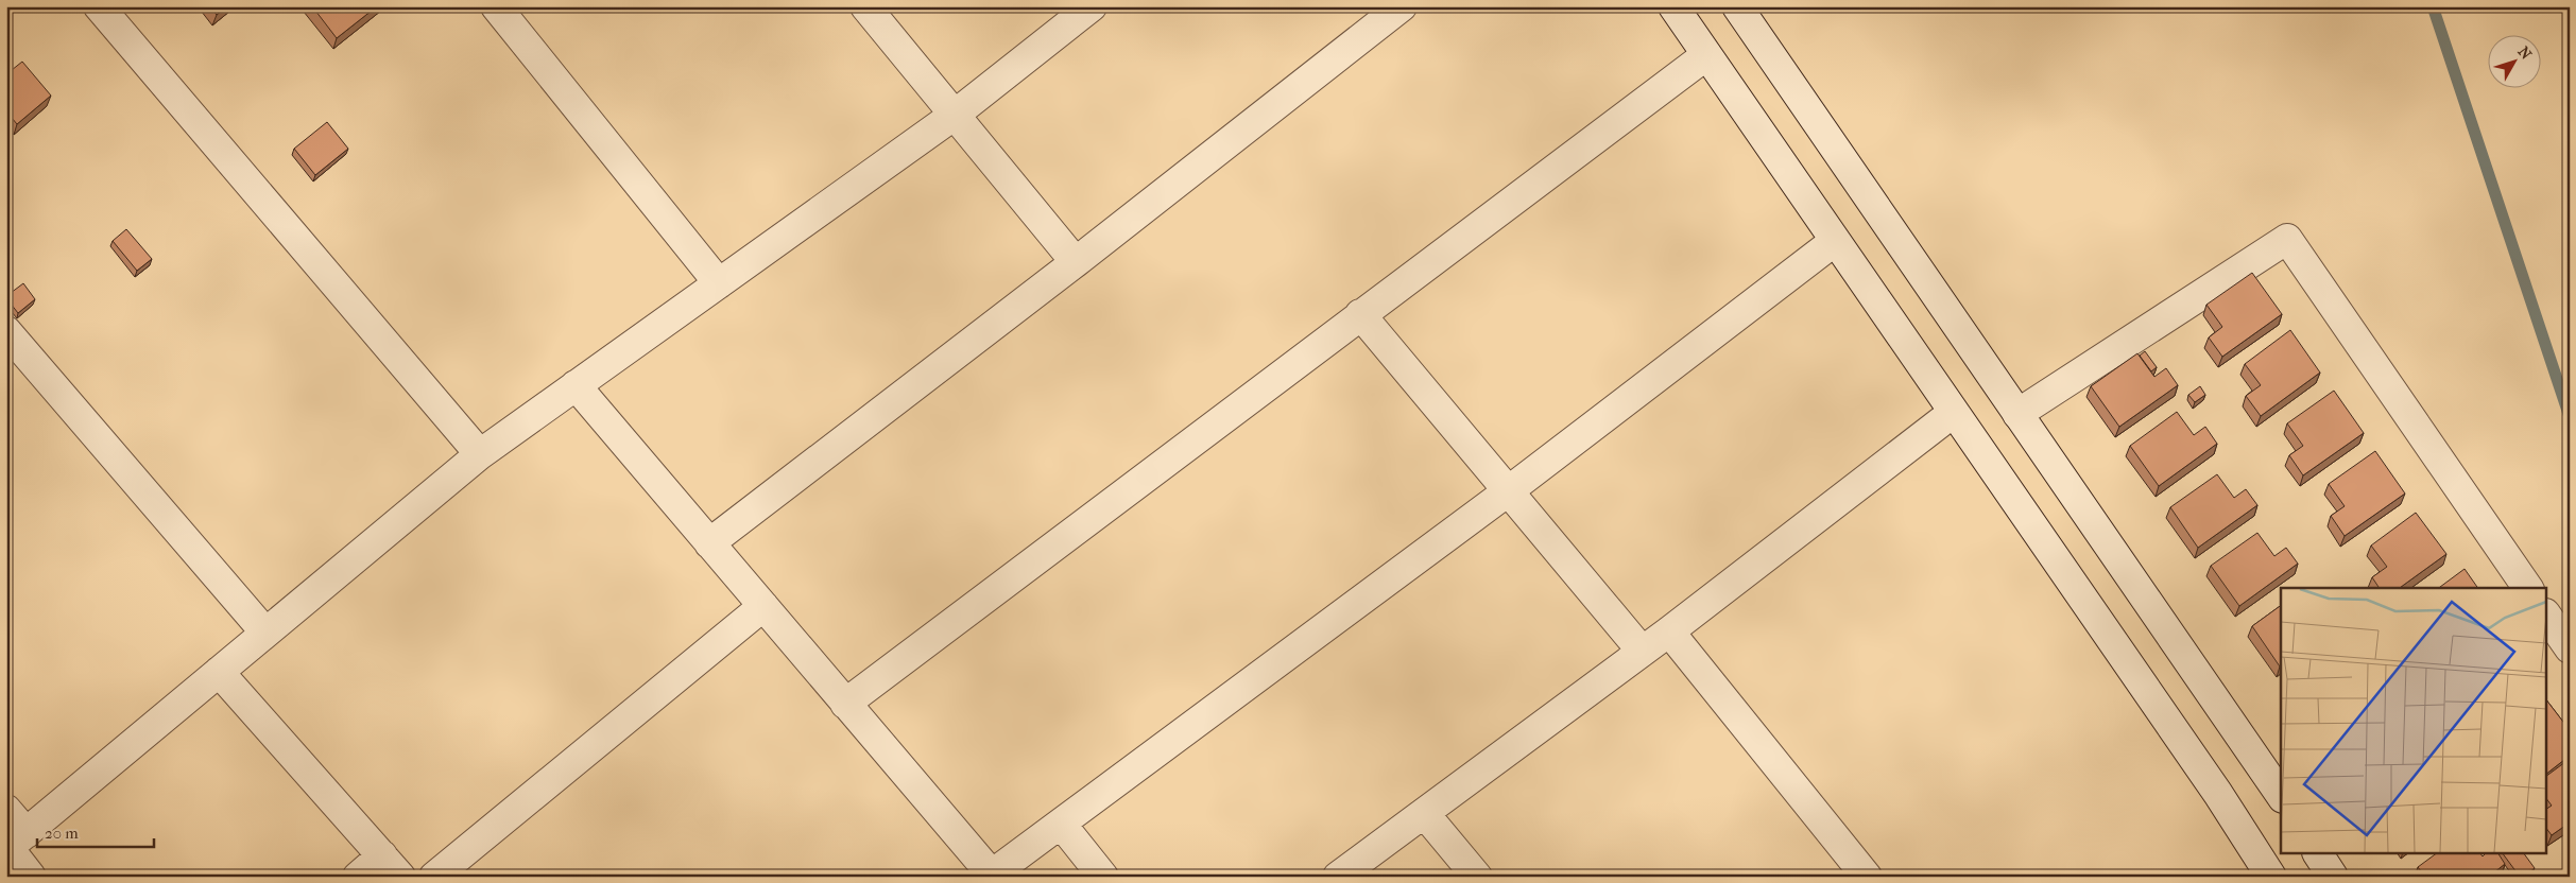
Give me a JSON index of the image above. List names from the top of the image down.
{
  "scale_bar": "20 m",
  "north": "top right"
}
